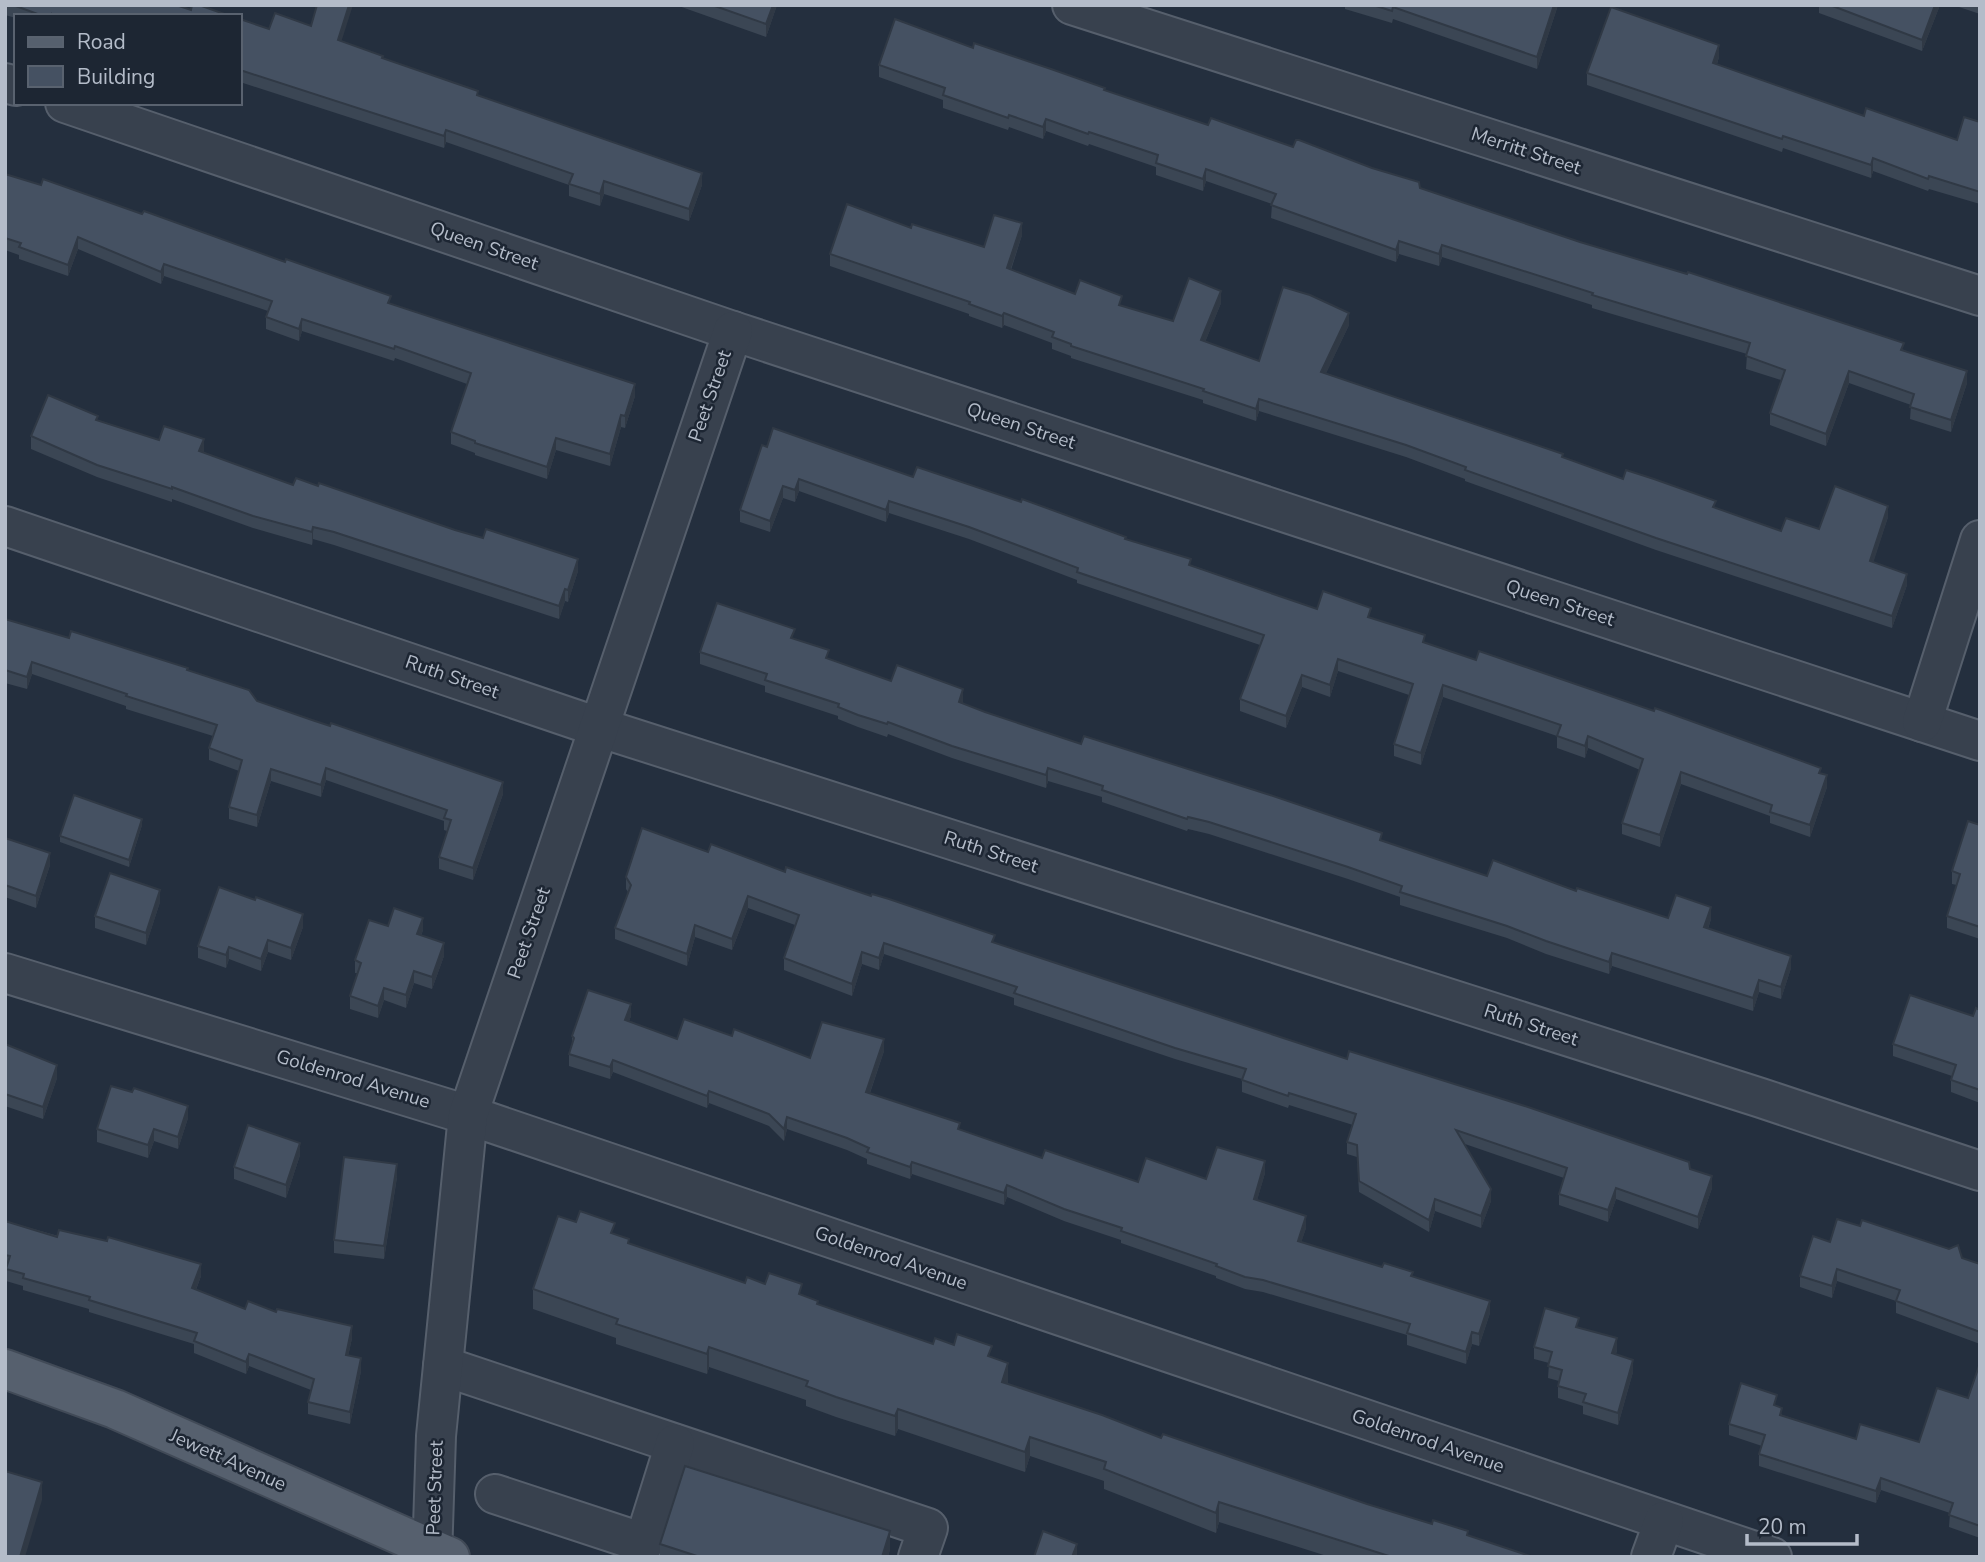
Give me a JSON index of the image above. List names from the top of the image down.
{
  "streets": {
    "main road": ["Jewett Avenue"],
    "street": [
      "Merritt Street",
      "Queen Street",
      "Peet Street",
      "Ruth Street",
      "Goldenrod Avenue"
    ]
  },
  "crossings": [
    ["Queen Street", "Peet Street"],
    ["Peet Street", "Ruth Street"],
    ["Peet Street", "Goldenrod Avenue"],
    ["Peet Street", "Jewett Avenue"]
  ],
  "legend": ["Road", "Building"],
  "scale_bar": "20 m"
}
